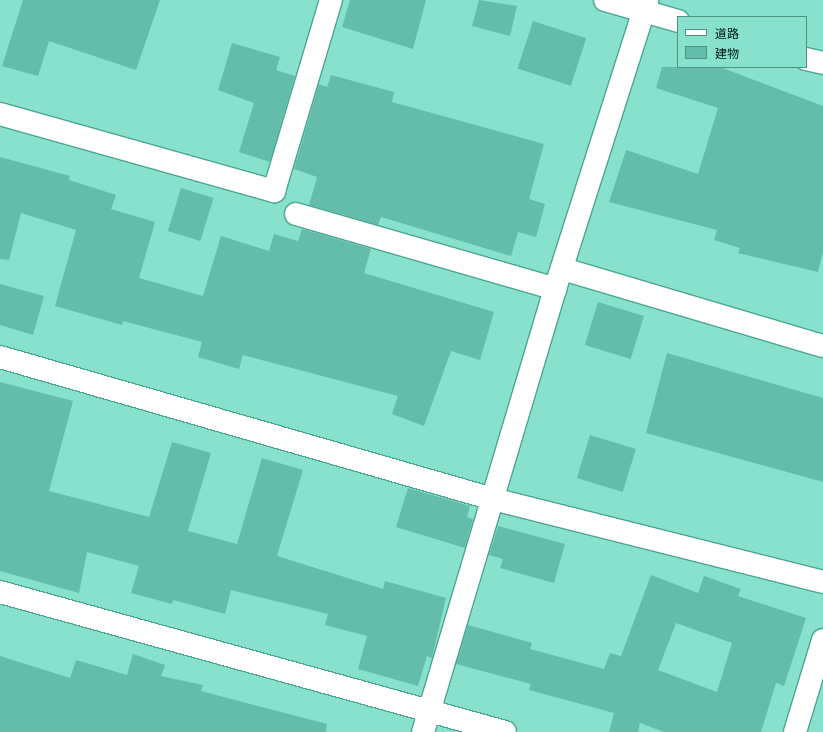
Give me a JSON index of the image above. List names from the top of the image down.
{
  "legend": ["道路", "建物"]
}
